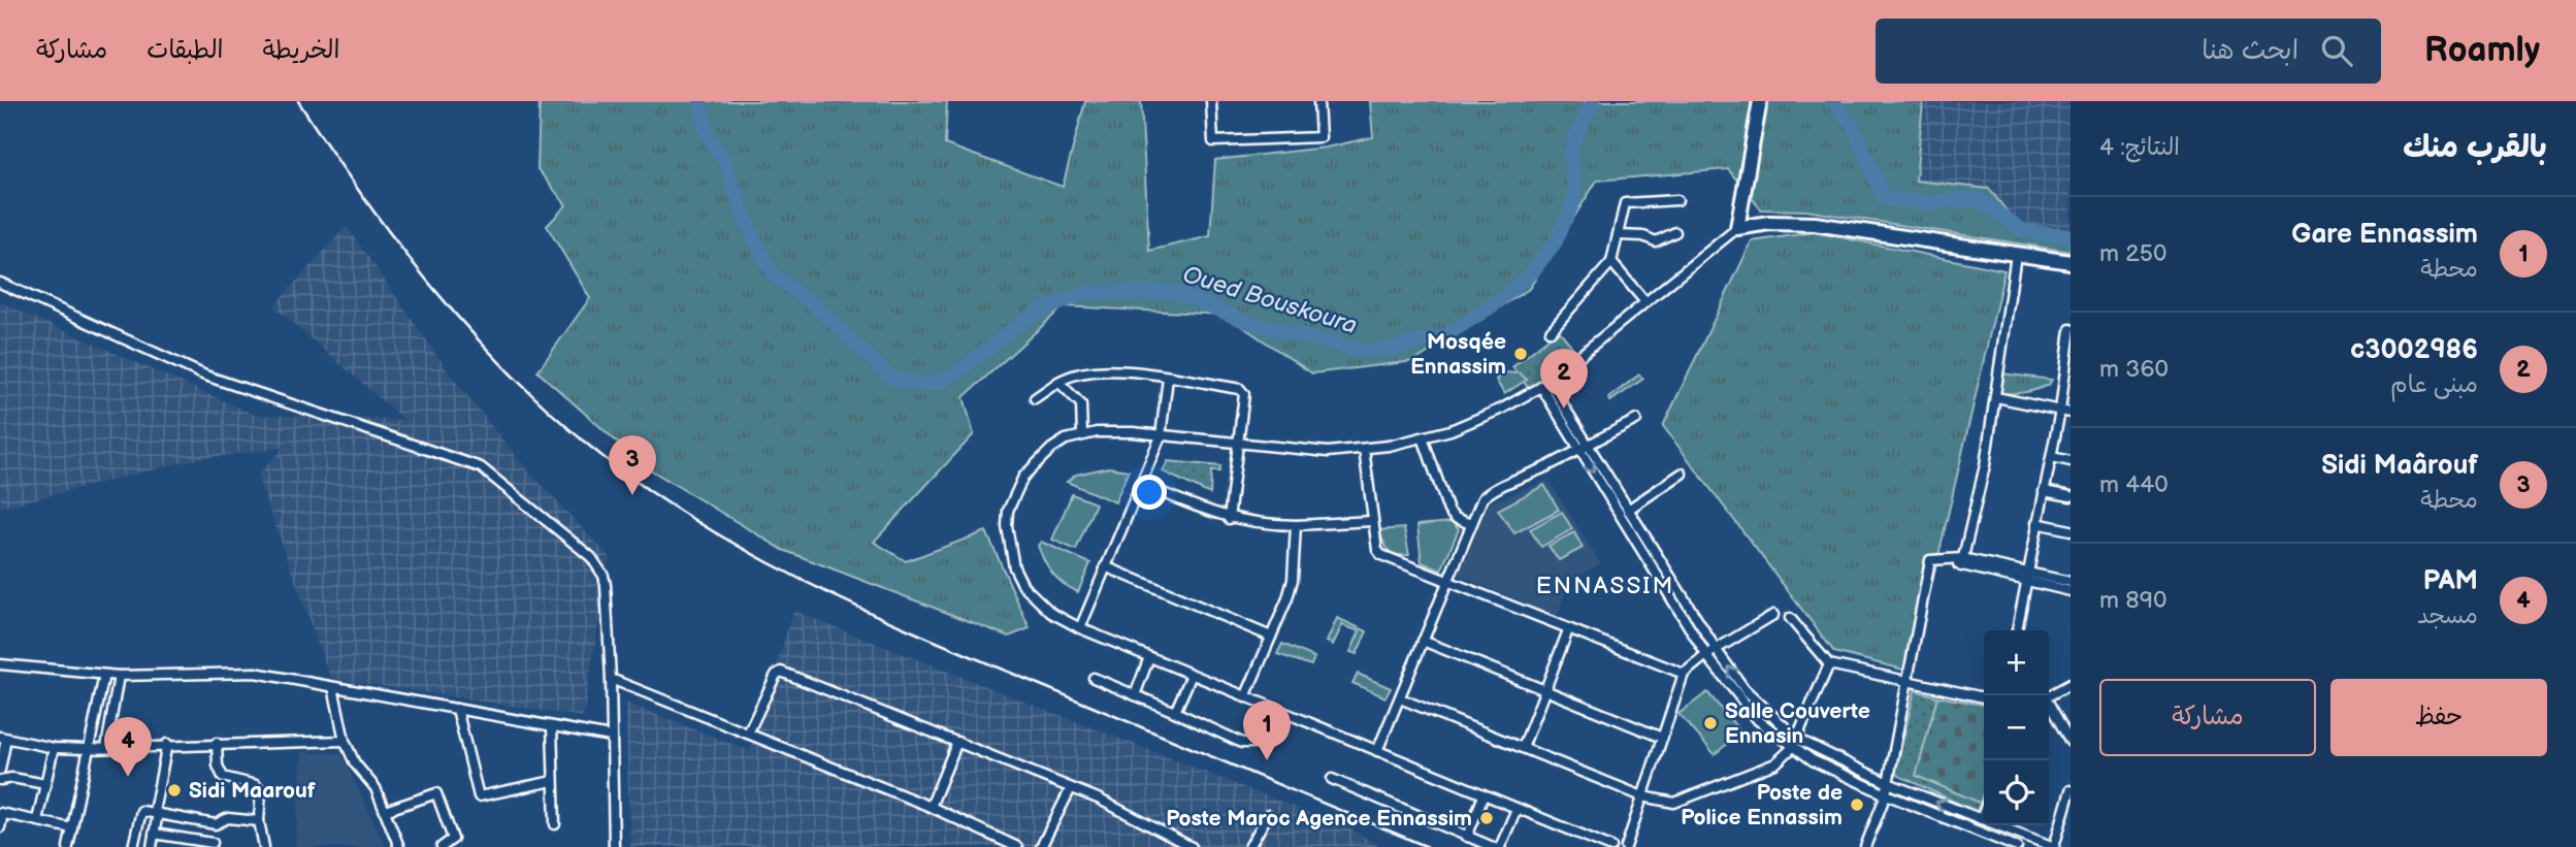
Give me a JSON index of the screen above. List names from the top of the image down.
{
  "districts": ["ENNASSIM"],
  "water": ["Oued Bouskoura"],
  "places": [
    "Mosqée Ennassim",
    "Salle Couverte Ennasin",
    "Sidi Maarouf",
    "Poste de Police Ennassim",
    "Poste Maroc Agence Ennassim"
  ],
  "page": {
    "header": "Roamly",
    "search": "ابحث هنا",
    "nav": ["الخريطة", "الطبقات", "مشاركة"],
    "heading": ["بالقرب منك", "النتائج: 4"],
    "list": [
      {
        "mark": "1",
        "name": "Gare Ennassim",
        "note": "محطة",
        "value": "250 m"
      },
      {
        "mark": "2",
        "name": "c3002986",
        "note": "مبنى عام",
        "value": "360 m"
      },
      {
        "mark": "3",
        "name": "Sidi Maârouf",
        "note": "محطة",
        "value": "440 m"
      },
      {
        "mark": "4",
        "name": "PAM",
        "note": "مسجد",
        "value": "890 m"
      }
    ],
    "pins": [
      "2",
      "3",
      "1",
      "4"
    ],
    "map_buttons": ["+", "−"],
    "buttons": ["حفظ", "مشاركة"]
  }
}
